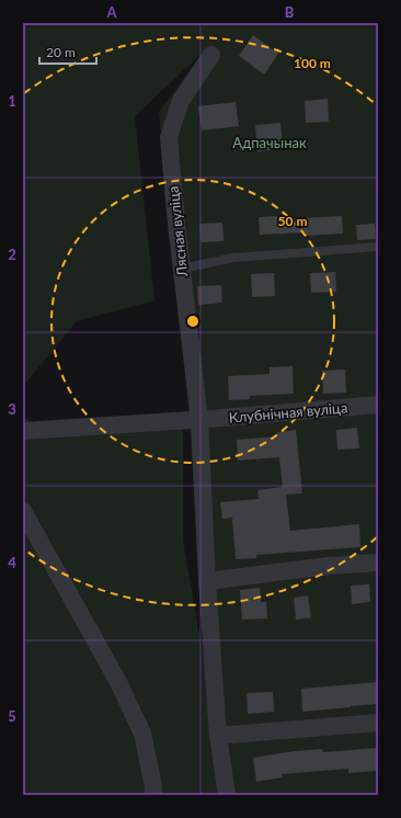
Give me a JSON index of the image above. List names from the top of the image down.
{
  "streets": {
    "street": ["Лясная вуліца", "Клубнічная вуліца"]
  },
  "crossings": [
    ["Лясная вуліца", "Клубнічная вуліца"]
  ],
  "parks": ["Адпачынак"],
  "scale_bar": "20 m",
  "grid": {
    "columns": ["A", "B"],
    "rows": [
      "1",
      "2",
      "3",
      "4",
      "5"
    ]
  },
  "rings": ["100 m", "50 m"]
}
